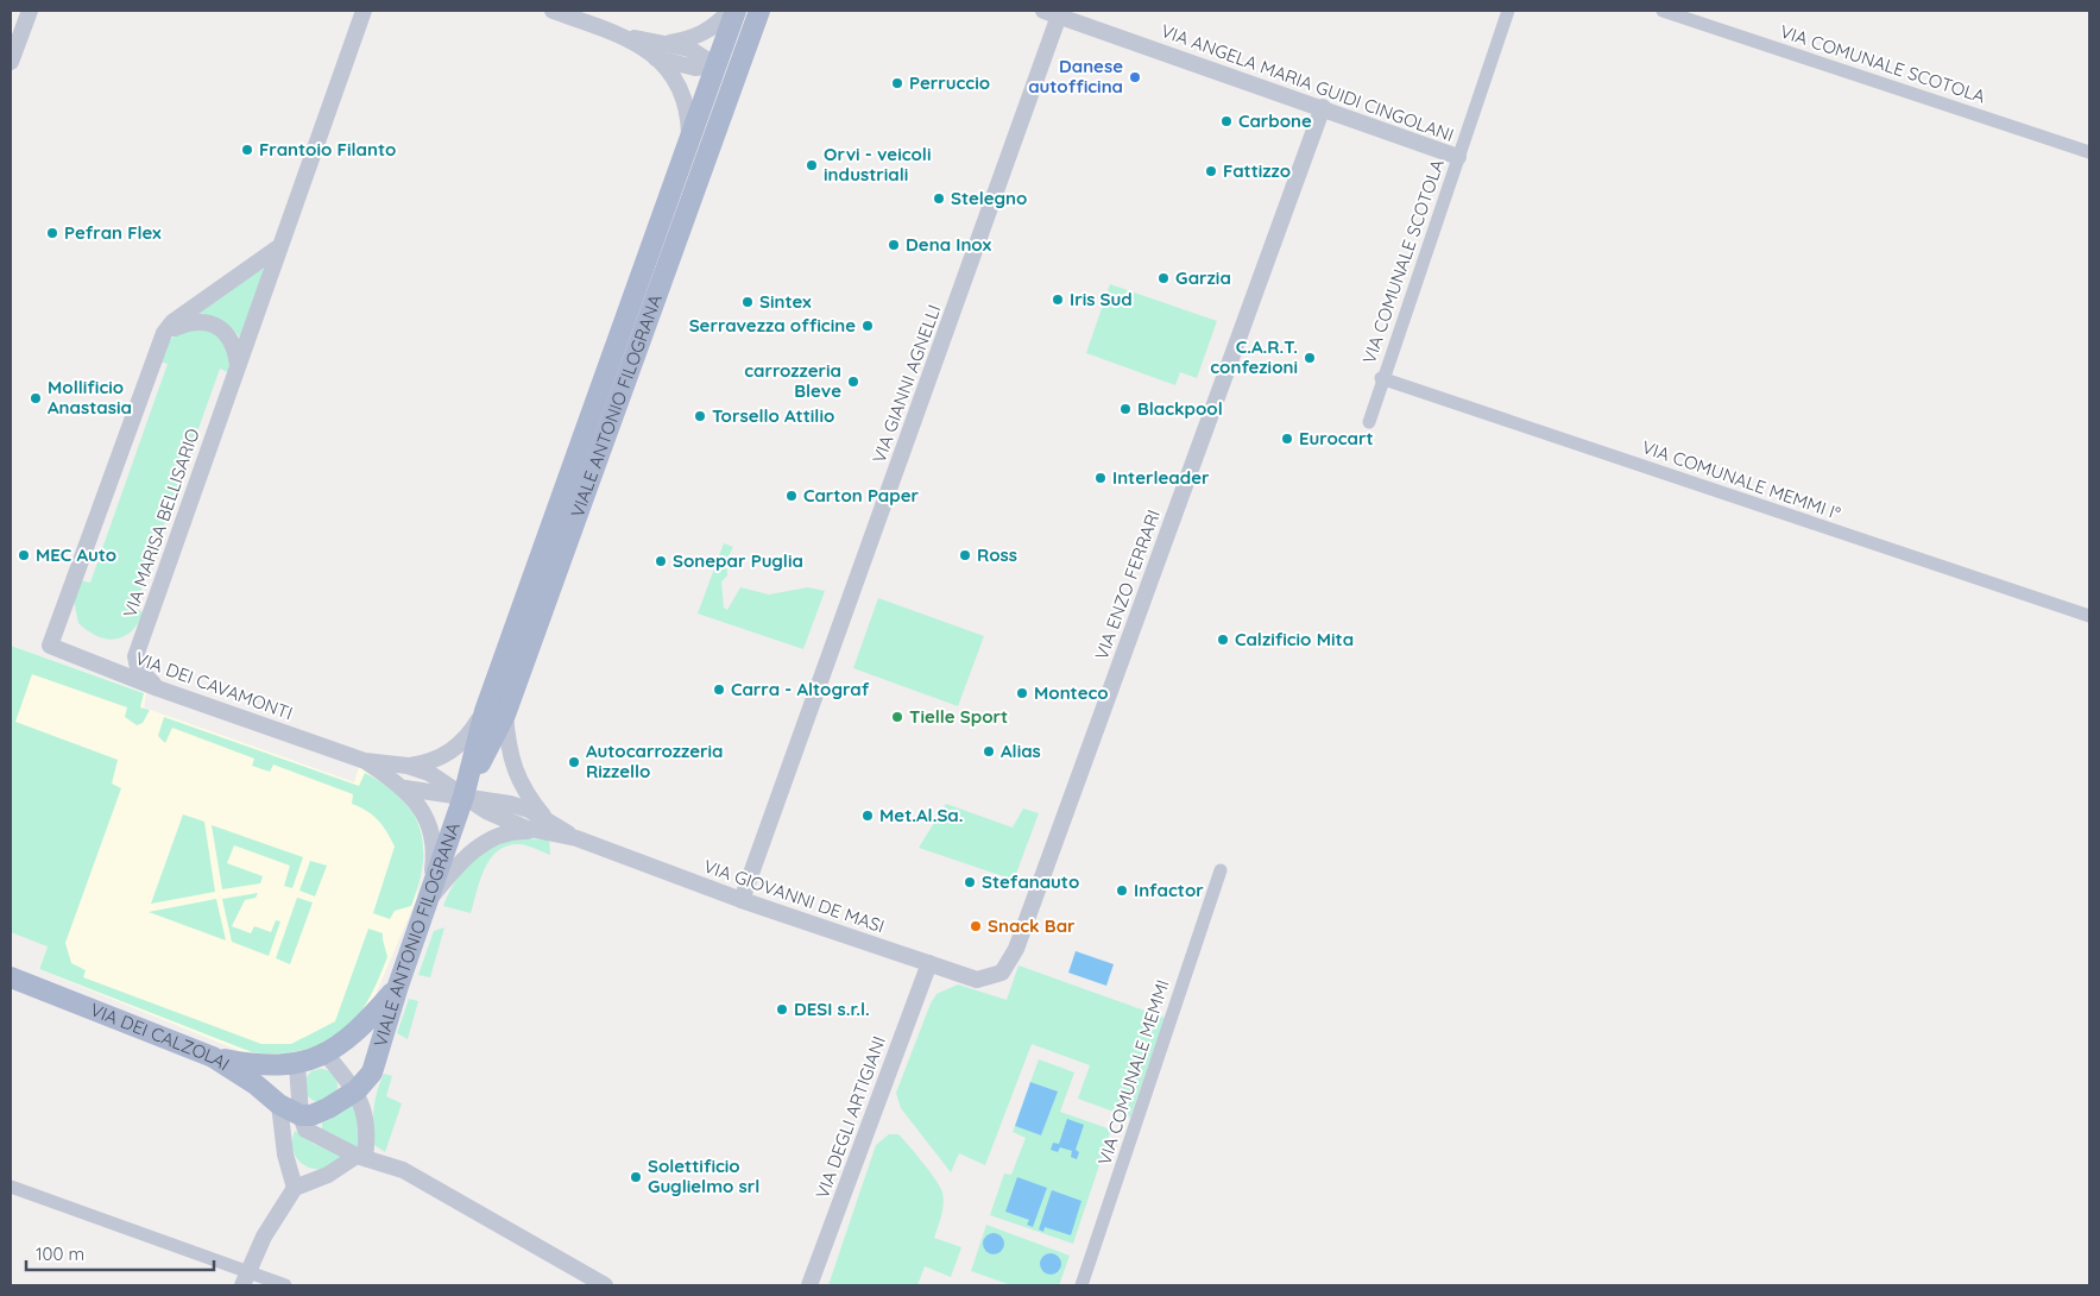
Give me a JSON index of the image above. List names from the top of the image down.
{
  "streets": {
    "main road": ["VIALE ANTONIO FILOGRANA", "VIA DEI CALZOLAI"],
    "street": [
      "VIA COMUNALE SCOTOLA",
      "VIA ANGELA MARIA GUIDI CINGOLANI",
      "VIA GIANNI AGNELLI",
      "VIA COMUNALE MEMMI I°",
      "VIA MARISA BELLISARIO",
      "VIA ENZO FERRARI",
      "VIA DEI CAVAMONTI",
      "VIA GIOVANNI DE MASI",
      "VIA COMUNALE MEMMI",
      "VIA DEGLI ARTIGIANI"
    ]
  },
  "crossings": [
    ["VIA COMUNALE SCOTOLA", "VIA ANGELA MARIA GUIDI CINGOLANI"],
    ["VIA COMUNALE SCOTOLA", "VIA COMUNALE MEMMI I°"],
    ["VIA ANGELA MARIA GUIDI CINGOLANI", "VIA GIANNI AGNELLI"],
    ["VIA ANGELA MARIA GUIDI CINGOLANI", "VIA ENZO FERRARI"],
    ["VIA GIANNI AGNELLI", "VIA GIOVANNI DE MASI"],
    ["VIA MARISA BELLISARIO", "VIA DEI CAVAMONTI"],
    ["VIA ENZO FERRARI", "VIA GIOVANNI DE MASI"],
    ["VIA GIOVANNI DE MASI", "VIA DEGLI ARTIGIANI"]
  ],
  "places": [
    "Danese autofficina",
    "Perruccio",
    "Carbone",
    "Frantoio Filanto",
    "Orvi - veicoli industriali",
    "Fattizzo",
    "Stelegno",
    "Pefran Flex",
    "Dena Inox",
    "Garzia",
    "Iris Sud",
    "Sintex",
    "Serravezza officine",
    "C.A.R.T. confezioni",
    "carrozzeria Bleve",
    "Mollificio Anastasia",
    "Blackpool",
    "Torsello Attilio",
    "Eurocart",
    "Interleader",
    "Carton Paper",
    "MEC Auto",
    "Ross",
    "Sonepar Puglia",
    "Calzificio Mita",
    "Carra - Altograf",
    "Monteco",
    "Tielle Sport",
    "Alias",
    "Autocarrozzeria Rizzello",
    "Met.Al.Sa.",
    "Stefanauto",
    "Infactor",
    "Snack Bar",
    "DESI s.r.l.",
    "Solettificio Guglielmo srl"
  ],
  "scale_bar": "100 m"
}
